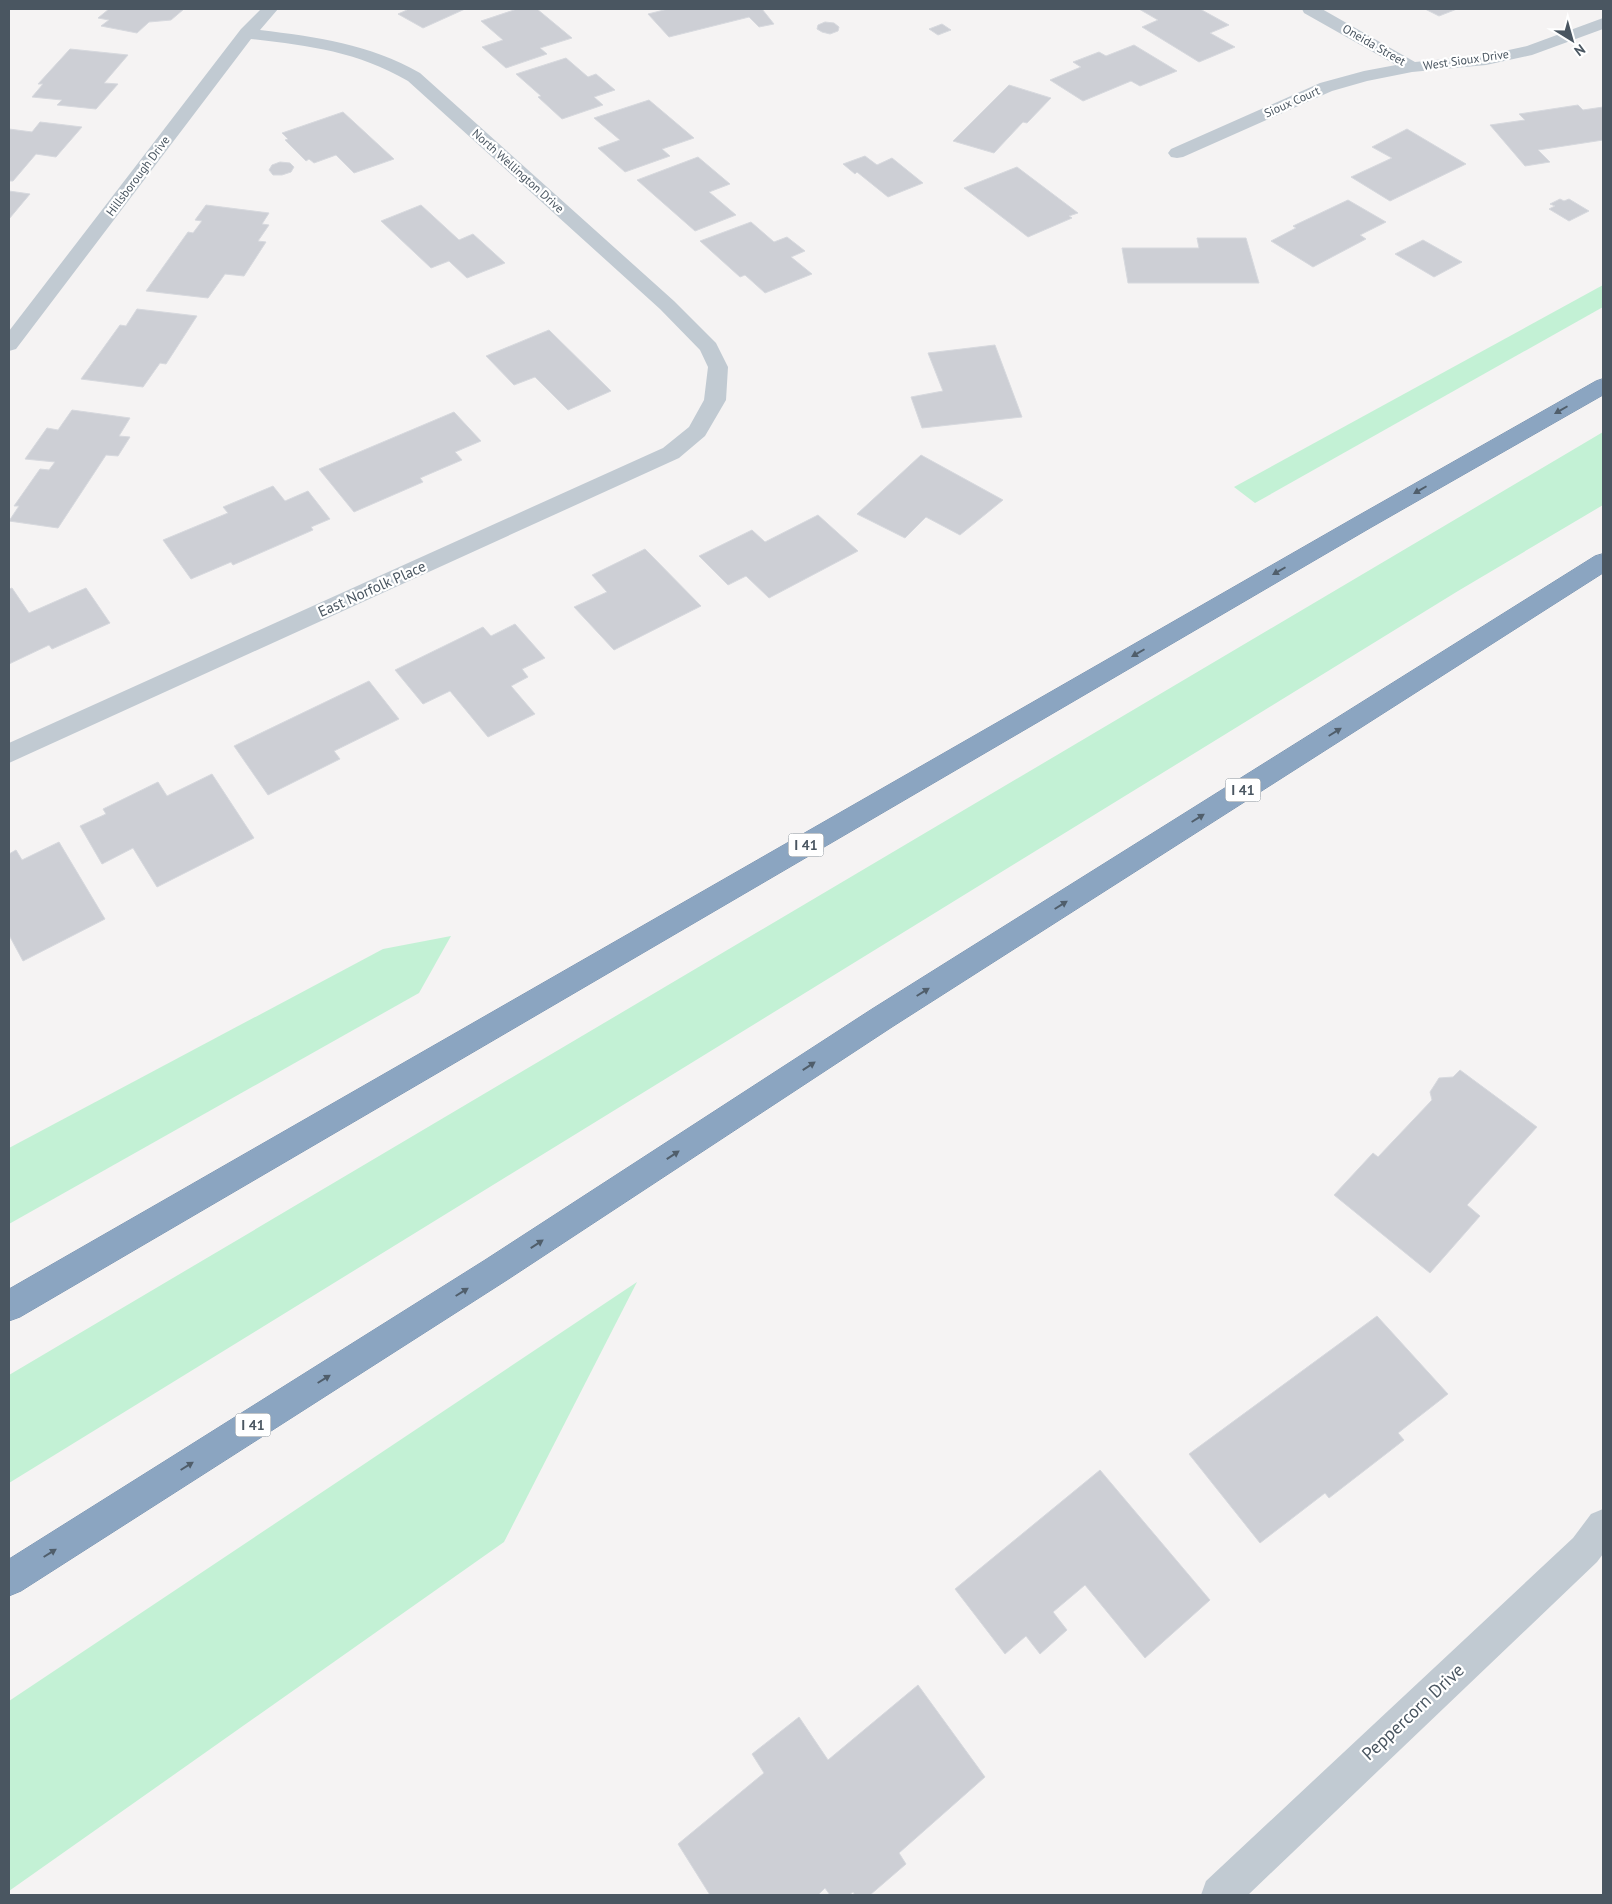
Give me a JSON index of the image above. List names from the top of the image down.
{
  "streets": {
    "highway": ["I 41"],
    "street": [
      "Oneida Street",
      "West Sioux Drive",
      "Sioux Court",
      "North Wellington Drive",
      "Hillsborough Drive",
      "East Norfolk Place",
      "Peppercorn Drive"
    ]
  },
  "crossings": [
    ["Oneida Street", "West Sioux Drive"],
    ["Oneida Street", "Sioux Court"],
    ["West Sioux Drive", "Sioux Court"],
    ["North Wellington Drive", "Hillsborough Drive"],
    ["North Wellington Drive", "East Norfolk Place"]
  ],
  "north": "bottom right"
}
